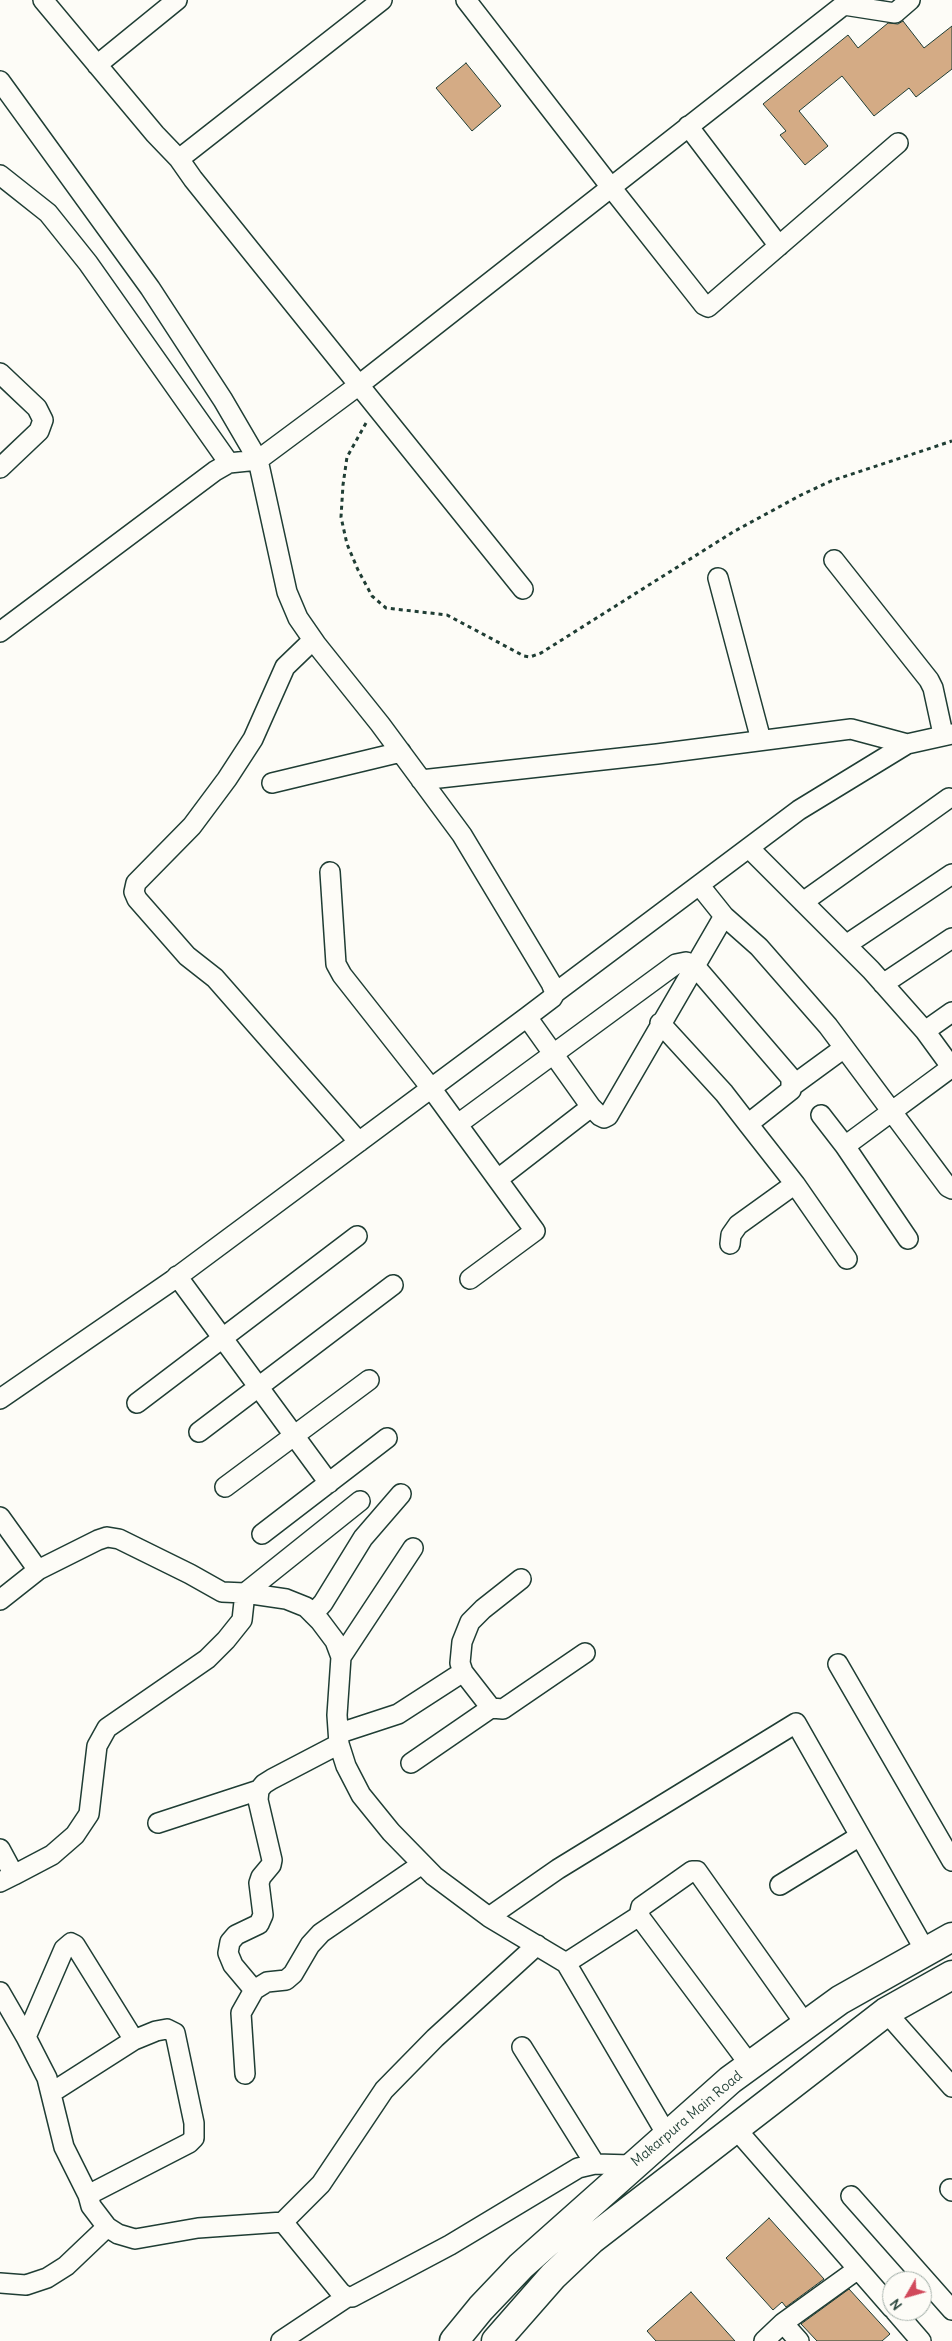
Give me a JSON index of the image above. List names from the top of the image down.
{
  "streets": {
    "highway": ["Makarpura Main Road"]
  },
  "north": "bottom left"
}
